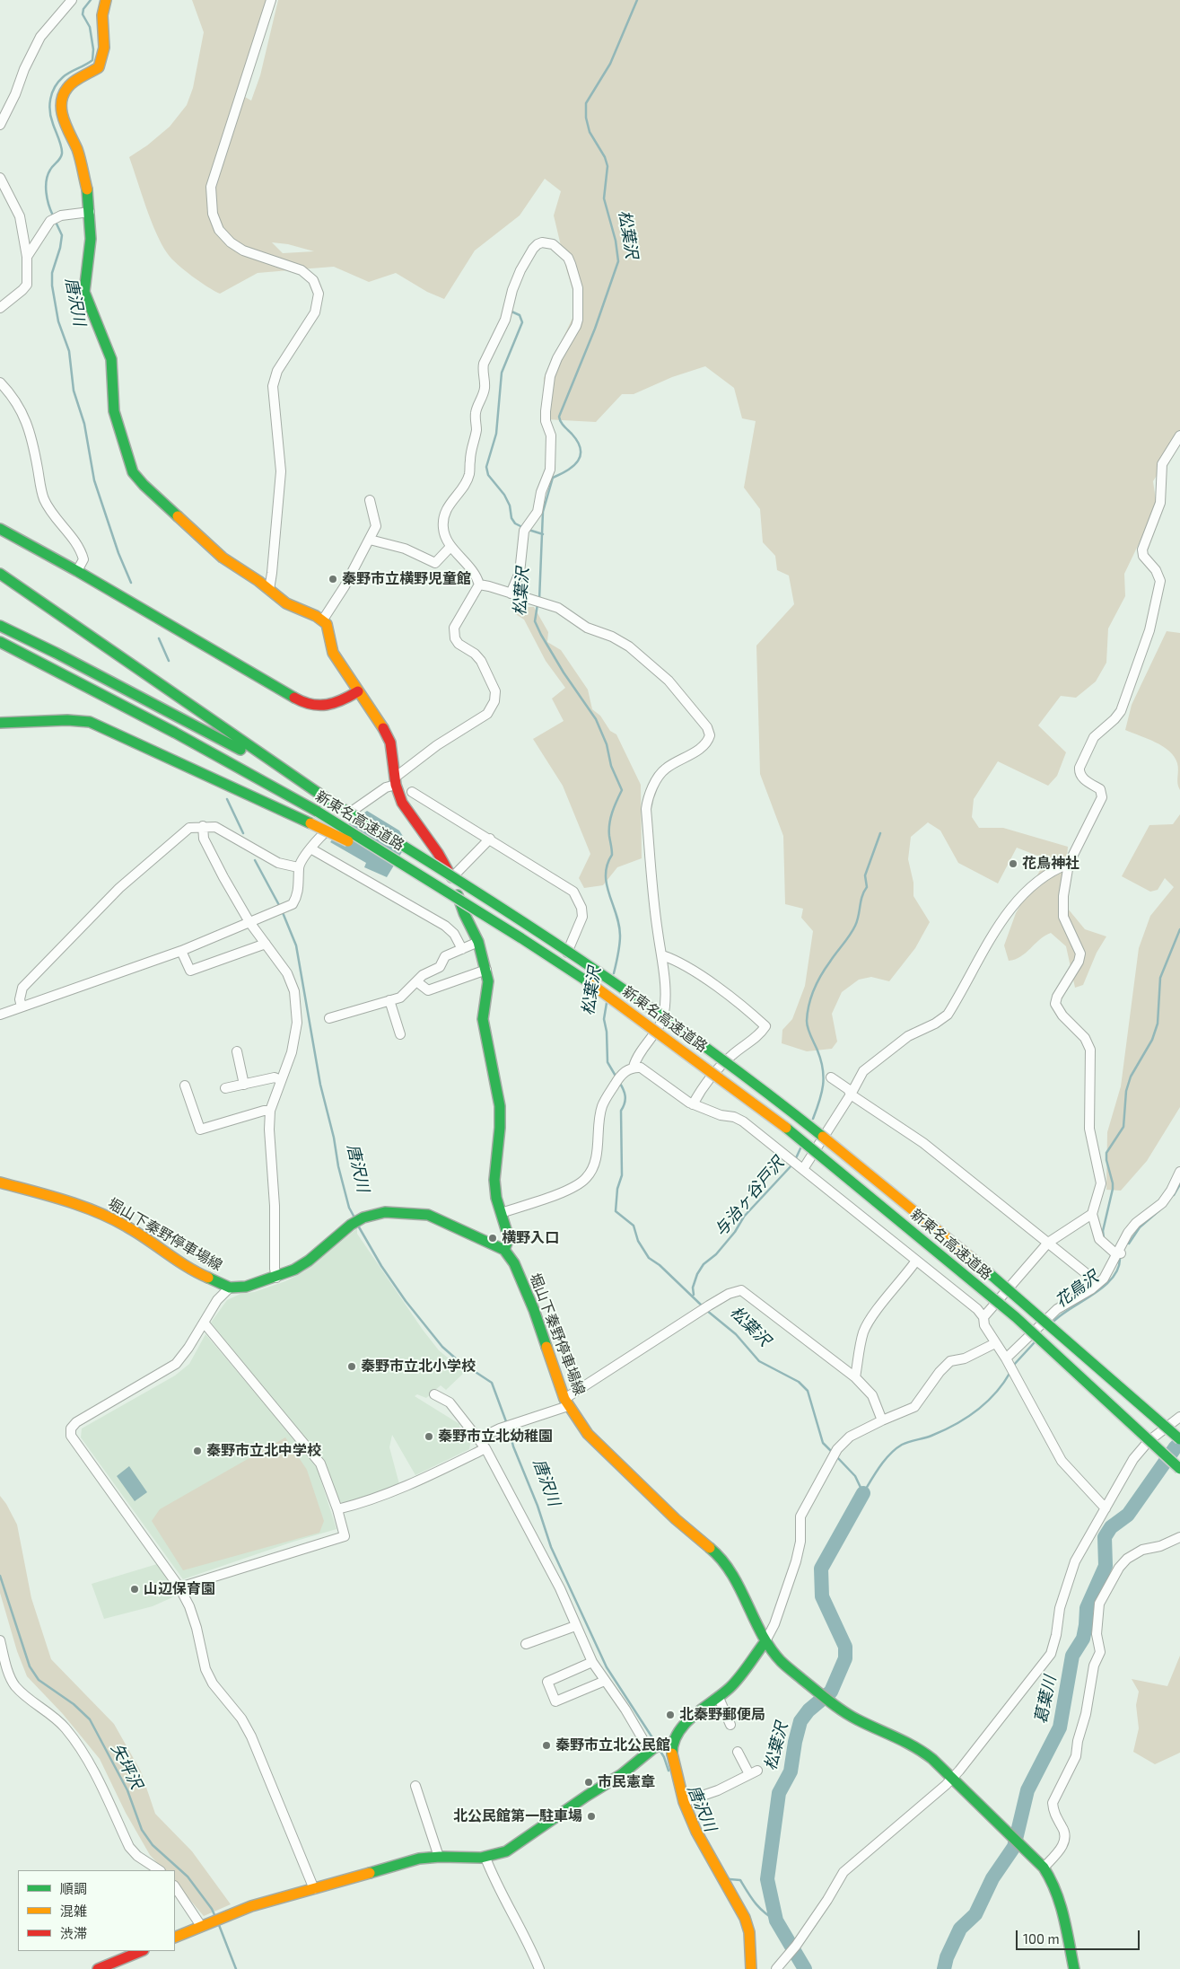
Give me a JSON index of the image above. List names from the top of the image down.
{
  "streets": {
    "main road": ["新東名高速道路", "堀山下秦野停車場線"]
  },
  "water": [
    "松葉沢",
    "唐沢川",
    "与治ヶ谷戸沢",
    "花鳥沢",
    "葛葉川",
    "矢坪沢"
  ],
  "places": [
    "秦野市立横野児童館",
    "花鳥神社",
    "横野入口",
    "秦野市立北小学校",
    "秦野市立北幼稚園",
    "秦野市立北中学校",
    "山辺保育園",
    "北秦野郵便局",
    "秦野市立北公民館",
    "市民憲章",
    "北公民館第一駐車場"
  ],
  "legend": ["順調", "混雑", "渋滞"],
  "scale_bar": "100 m"
}
